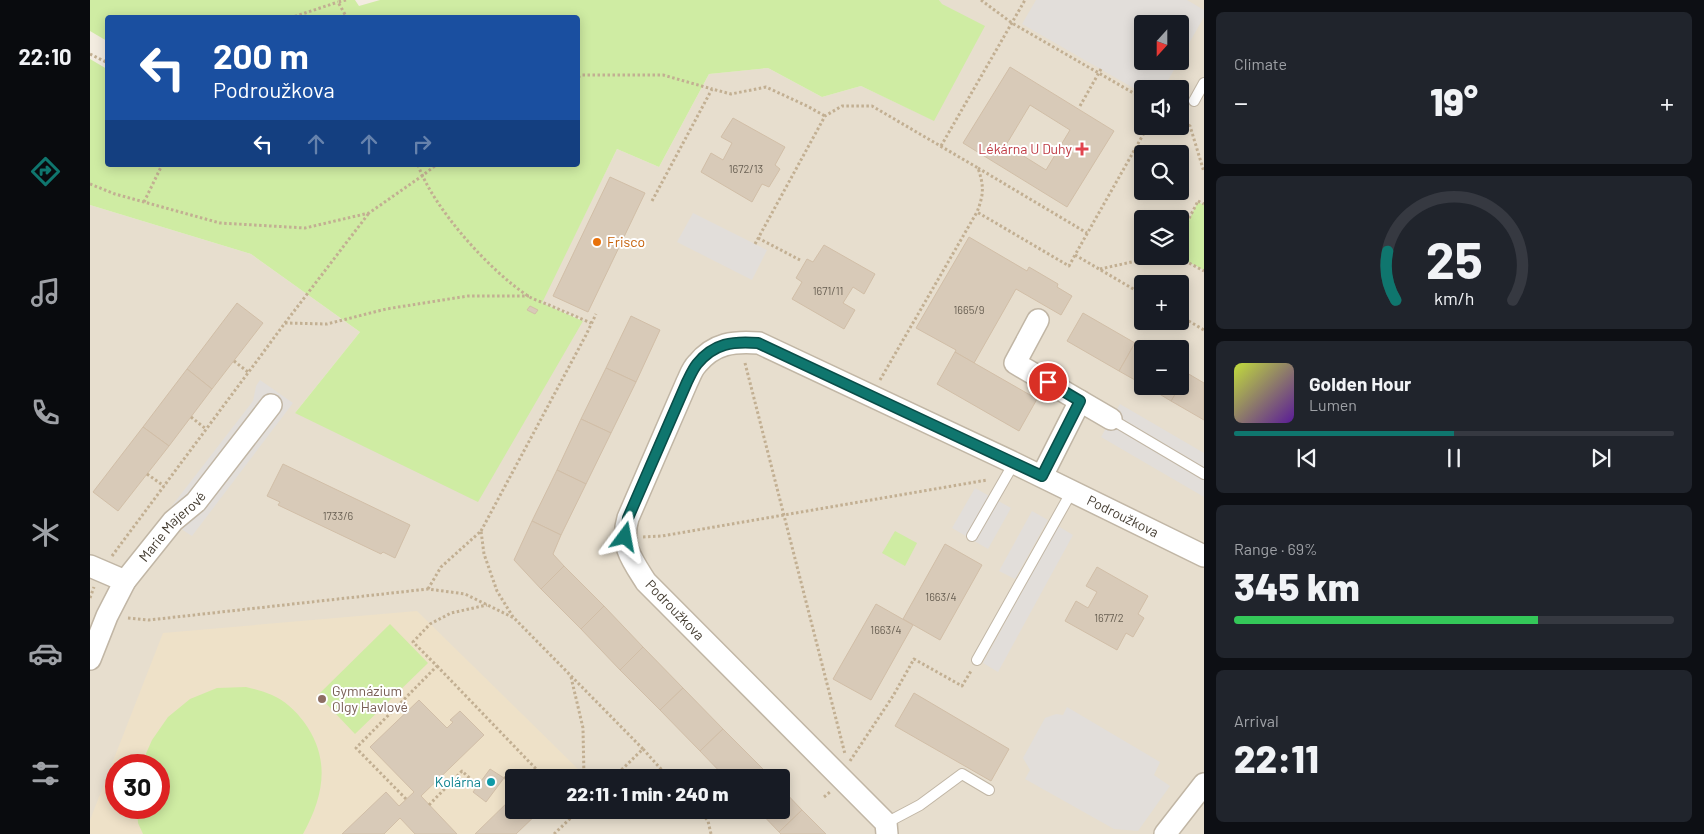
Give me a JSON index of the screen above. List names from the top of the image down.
{
  "streets": {
    "street": ["Podroužkova", "Marie Majerové"]
  },
  "places": {
    "health": ["Lékárna U Duhy"],
    "other": ["Frisco", "Gymnázium Olgy Havlové", "Kolárna"]
  },
  "house_numbers": [
    "1672/13",
    "1671/11",
    "1665/9",
    "1733/6",
    "1663/4",
    "1677/2",
    "1663/4"
  ],
  "north": "bottom",
  "page": {
    "tabs": "22:10",
    "tile": [
      "Climate",
      ["Range · 69%", "345 km"],
      ["Arrival", "22:11"]
    ],
    "map_buttons": ["+", "−"],
    "turn": ["200 m", "Podroužkova"],
    "heat": ["−", "19°", "+"],
    "song": ["Golden Hour", "Lumen"],
    "limit": "30",
    "trip": "22:11 · 1 min · 240 m",
    "gauge": ["25", "km/h"]
  }
}
